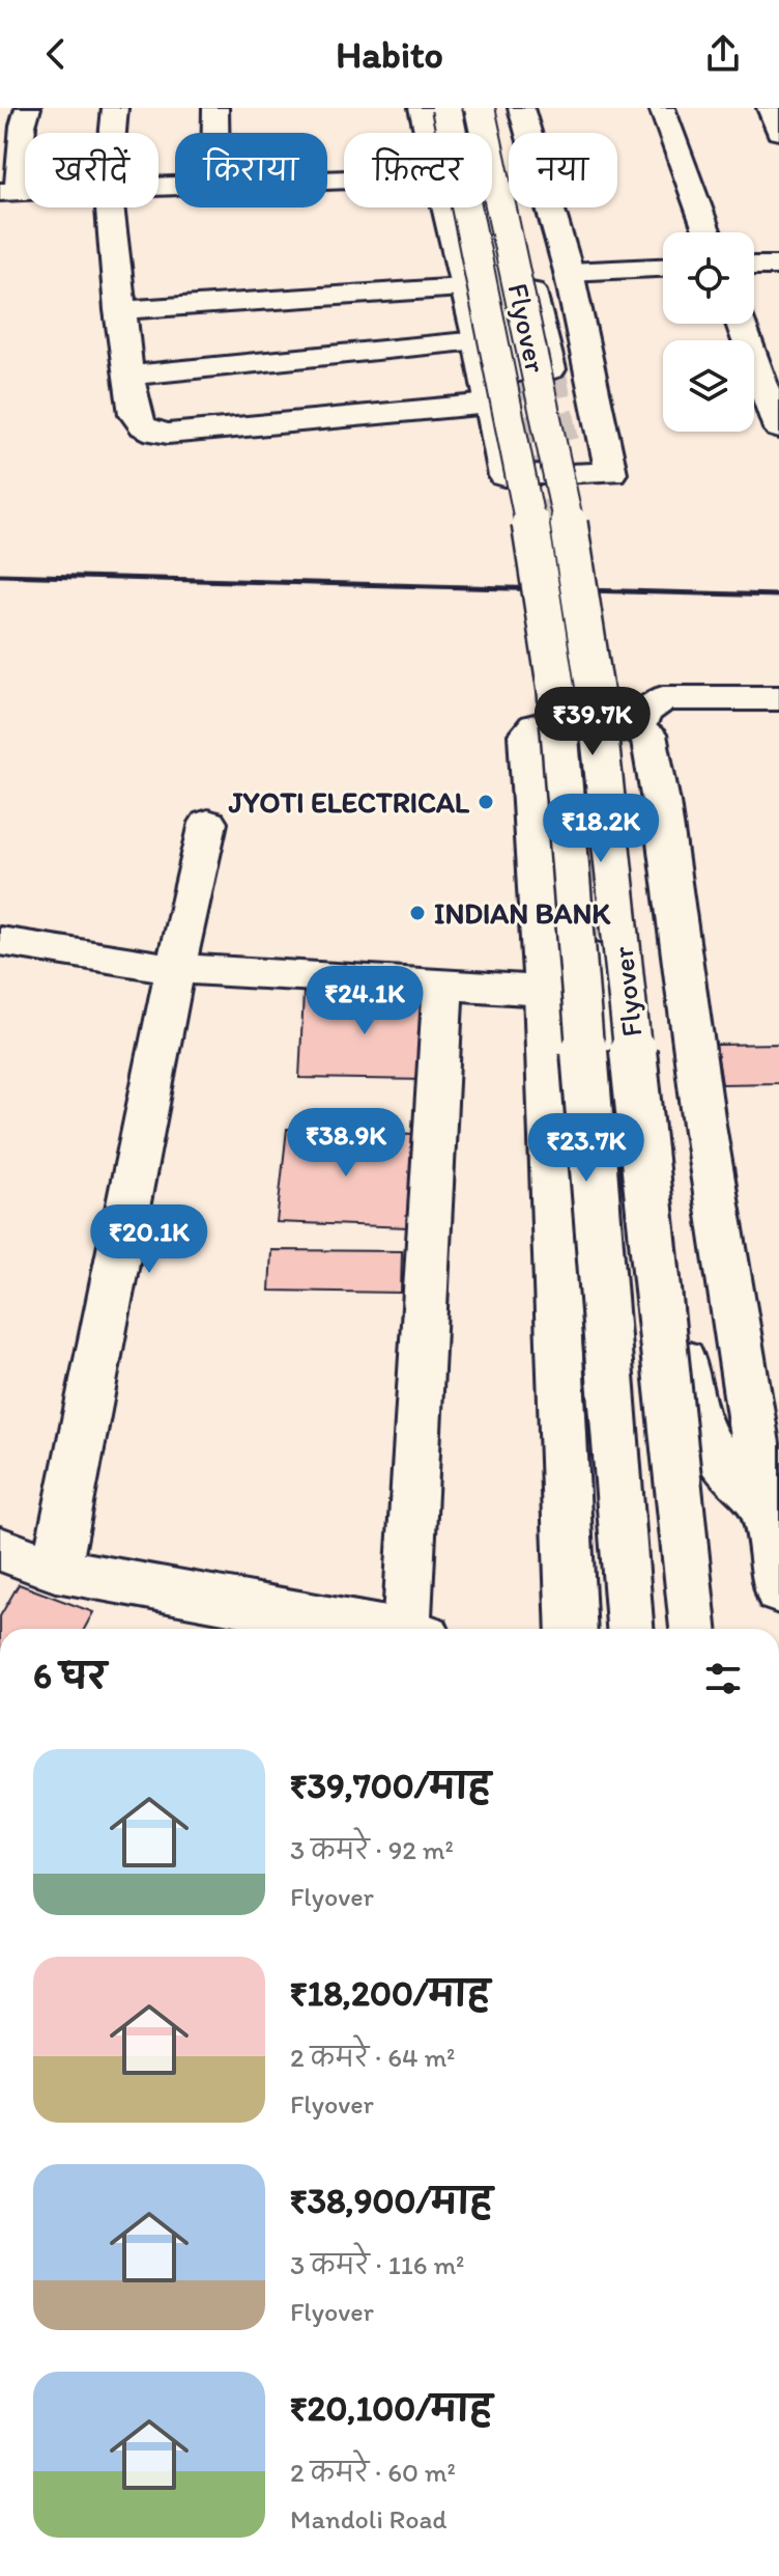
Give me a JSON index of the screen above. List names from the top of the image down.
{
  "streets": {
    "street": ["Flyover"]
  },
  "places": ["JYOTI ELECTRICAL", "INDIAN BANK"],
  "page": {
    "header": "Habito",
    "chip": [
      "खरीदें",
      "किराया",
      "फ़िल्टर",
      "नया"
    ],
    "price": [
      "₹39.7K",
      "₹18.2K",
      "₹24.1K",
      "₹38.9K",
      "₹23.7K",
      "₹20.1K"
    ],
    "heading": "6 घर",
    "list": [
      {
        "name": "₹39,700/माह",
        "note": "3 कमरे · 92 m² · Flyover"
      },
      {
        "name": "₹18,200/माह",
        "note": "2 कमरे · 64 m² · Flyover"
      },
      {
        "name": "₹38,900/माह",
        "note": "3 कमरे · 116 m² · Flyover"
      },
      {
        "name": "₹20,100/माह",
        "note": "2 कमरे · 60 m² · Mandoli Road"
      }
    ]
  }
}
